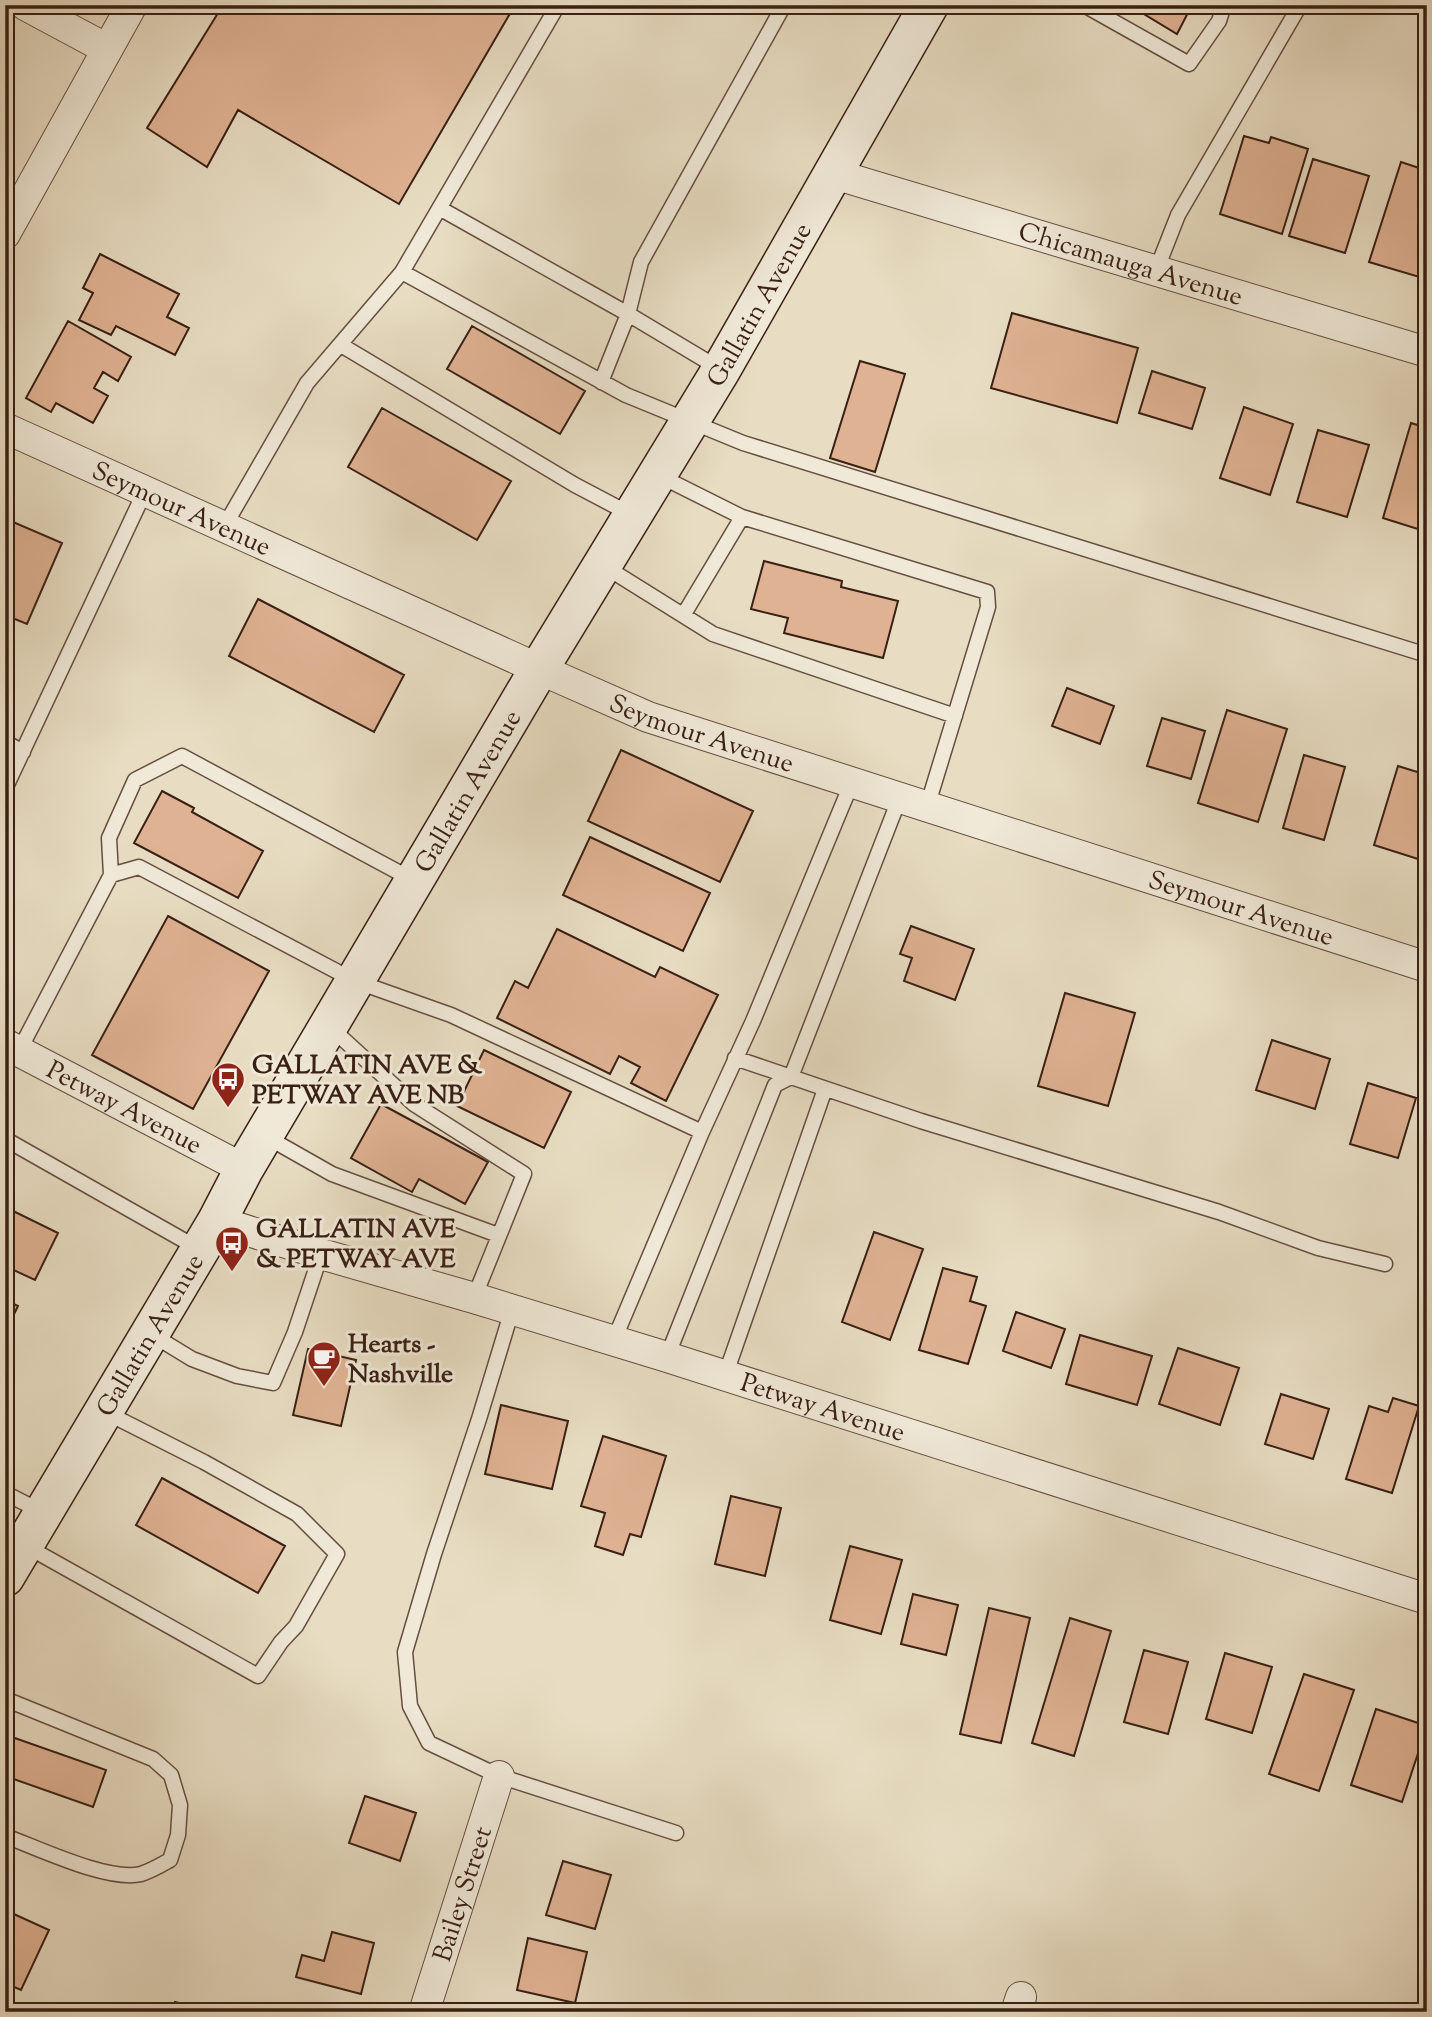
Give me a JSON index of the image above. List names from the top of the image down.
{
  "streets": {
    "main road": ["Gallatin Avenue"],
    "street": [
      "Chicamauga Avenue",
      "Seymour Avenue",
      "Petway Avenue",
      "Bailey Street"
    ]
  },
  "crossings": [
    ["Chicamauga Avenue", "Gallatin Avenue"],
    ["Gallatin Avenue", "Seymour Avenue"],
    ["Gallatin Avenue", "Petway Avenue"]
  ],
  "places": {
    "bus stop": ["GALLATIN AVE & PETWAY AVE NB", "GALLATIN AVE & PETWAY AVE"],
    "cafe": ["Hearts - Nashville"]
  }
}
